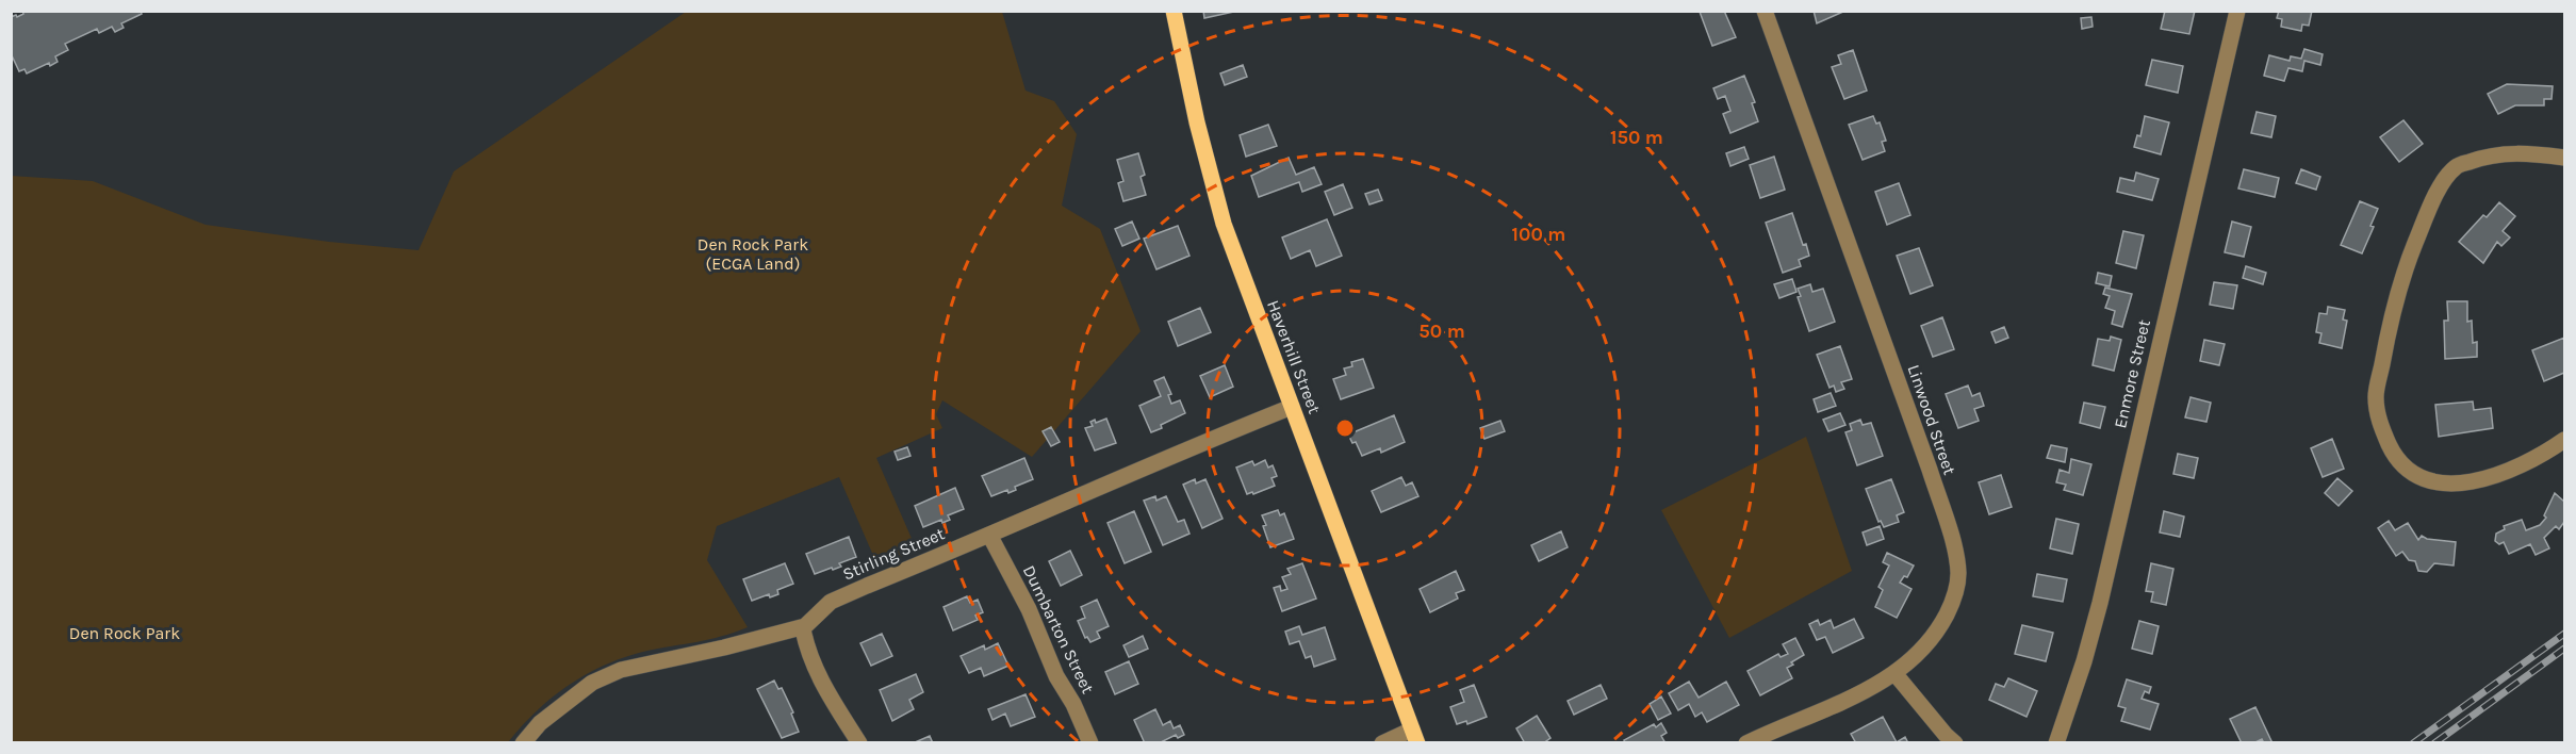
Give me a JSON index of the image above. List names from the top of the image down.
{
  "streets": {
    "main road": ["Haverhill Street"],
    "street": [
      "Enmore Street",
      "Linwood Street",
      "Stirling Street",
      "Dumbarton Street"
    ]
  },
  "crossings": [
    ["Haverhill Street", "Stirling Street"],
    ["Stirling Street", "Dumbarton Street"]
  ],
  "parks": ["Den Rock Park (ECGA Land)", "Den Rock Park"],
  "rings": ["150 m", "100 m", "50 m"]
}
